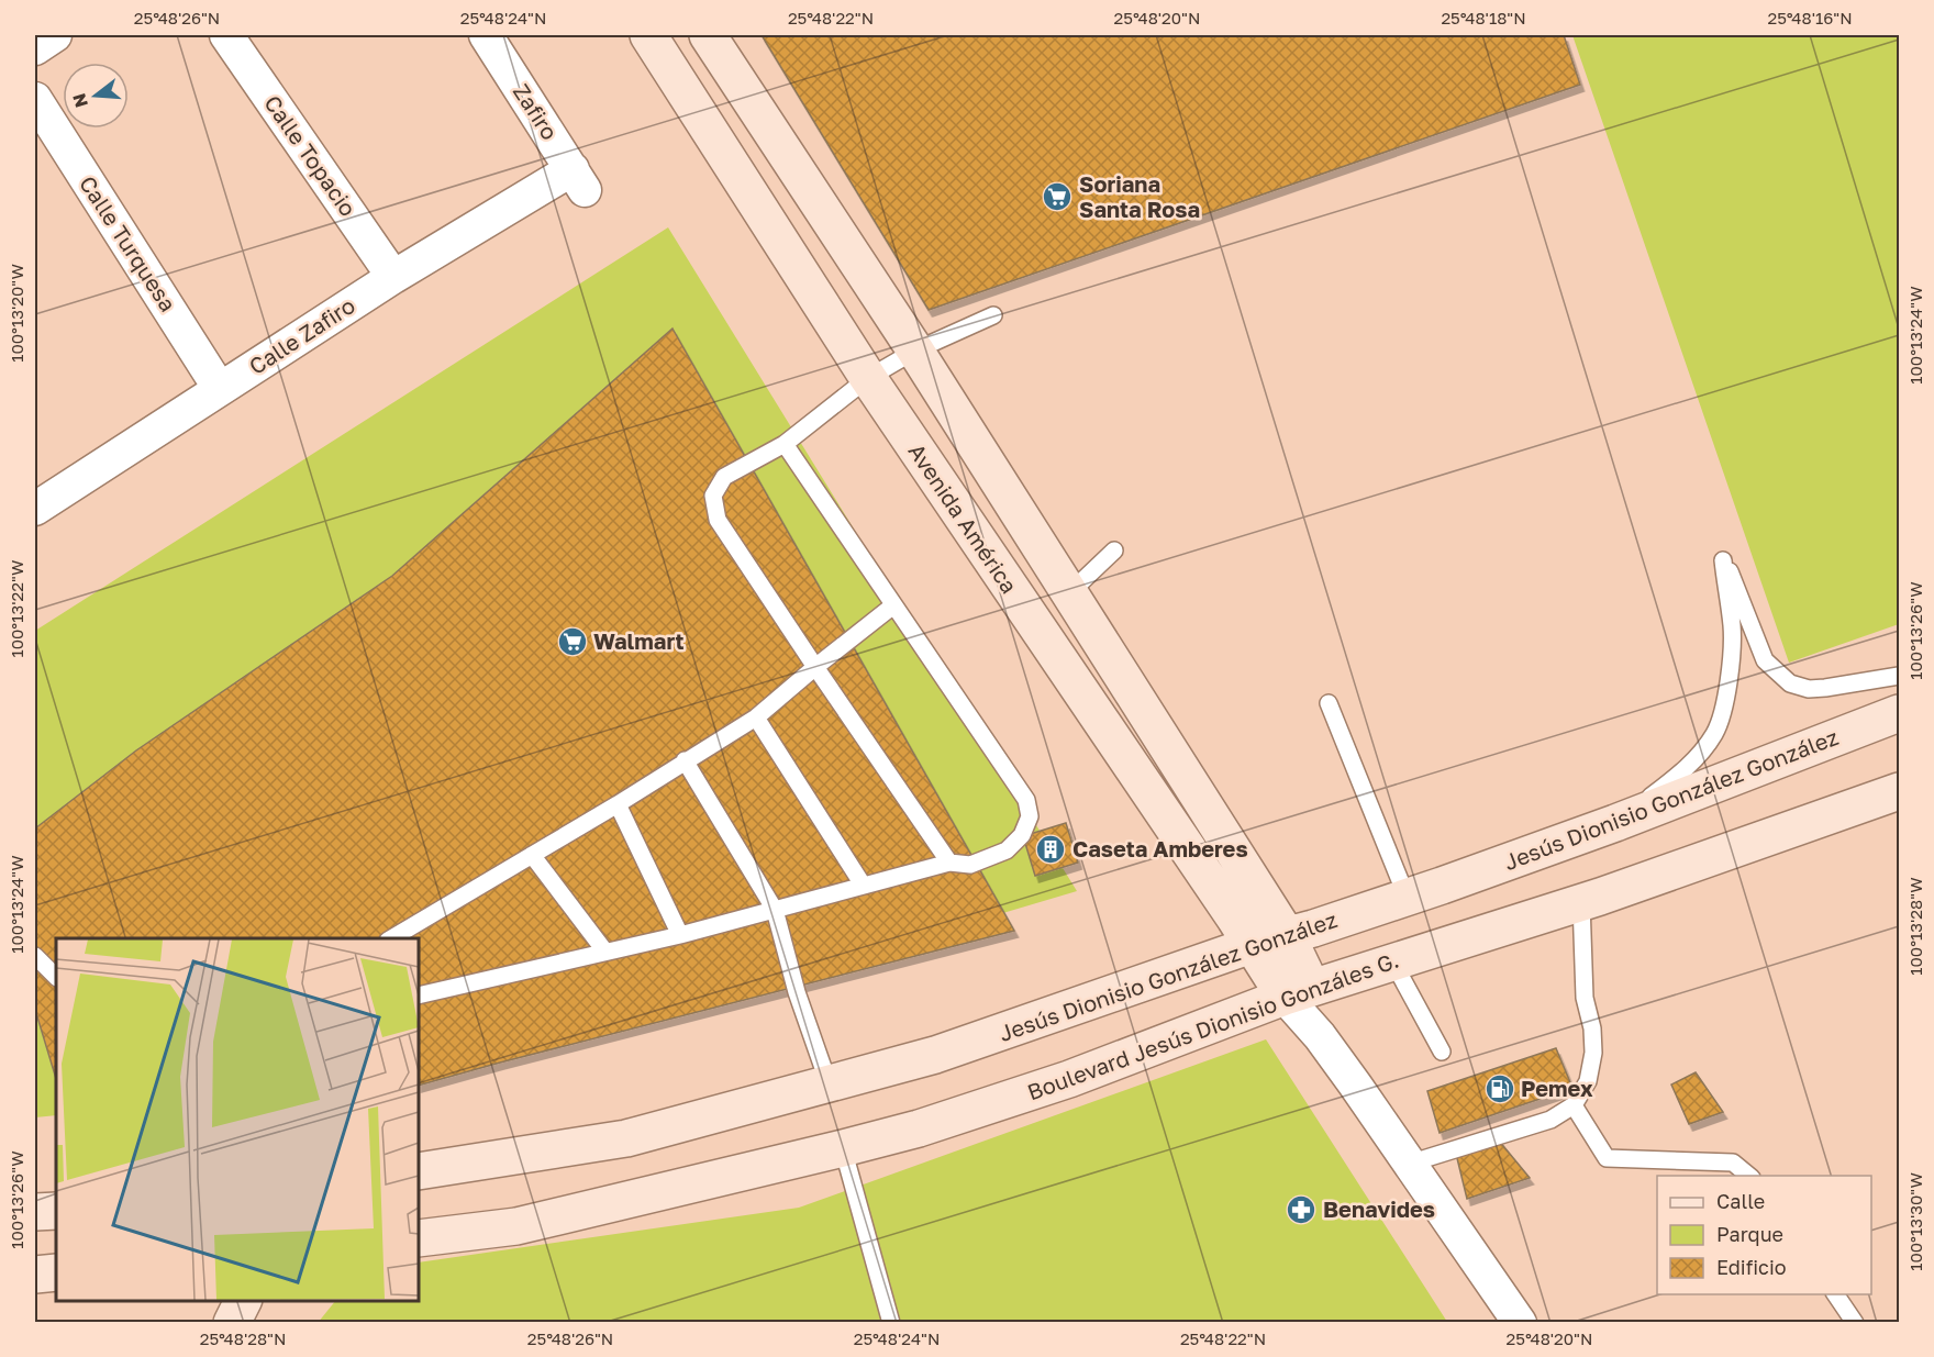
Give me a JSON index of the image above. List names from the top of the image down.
{
  "streets": {
    "main road": ["Avenida América", "Jesús Dionisio González González", "Boulevard Jesús Dionisio Gonzáles G."],
    "street": [
      "Zafiro",
      "Calle Topacio",
      "Calle Turquesa",
      "Calle Zafiro"
    ]
  },
  "crossings": [
    ["Zafiro", "Calle Zafiro"],
    ["Calle Topacio", "Calle Zafiro"],
    ["Calle Turquesa", "Calle Zafiro"],
    ["Avenida América", "Jesús Dionisio González González"],
    ["Avenida América", "Boulevard Jesús Dionisio Gonzáles G."]
  ],
  "places": {
    "supermarket": ["Soriana Santa Rosa", "Walmart"],
    "building": ["Caseta Amberes"],
    "fuel station": ["Pemex"],
    "pharmacy": ["Benavides"]
  },
  "legend": ["Calle", "Parque", "Edificio"],
  "north": "left",
  "coordinates": [
    "25°48'26\"N",
    "25°48'24\"N",
    "25°48'22\"N",
    "25°48'20\"N",
    "25°48'18\"N",
    "25°48'16\"N",
    "100°13'20\"W",
    "100°13'24\"W",
    "100°13'22\"W",
    "100°13'26\"W",
    "100°13'28\"W",
    "100°13'30\"W",
    "25°48'28\"N"
  ]
}
